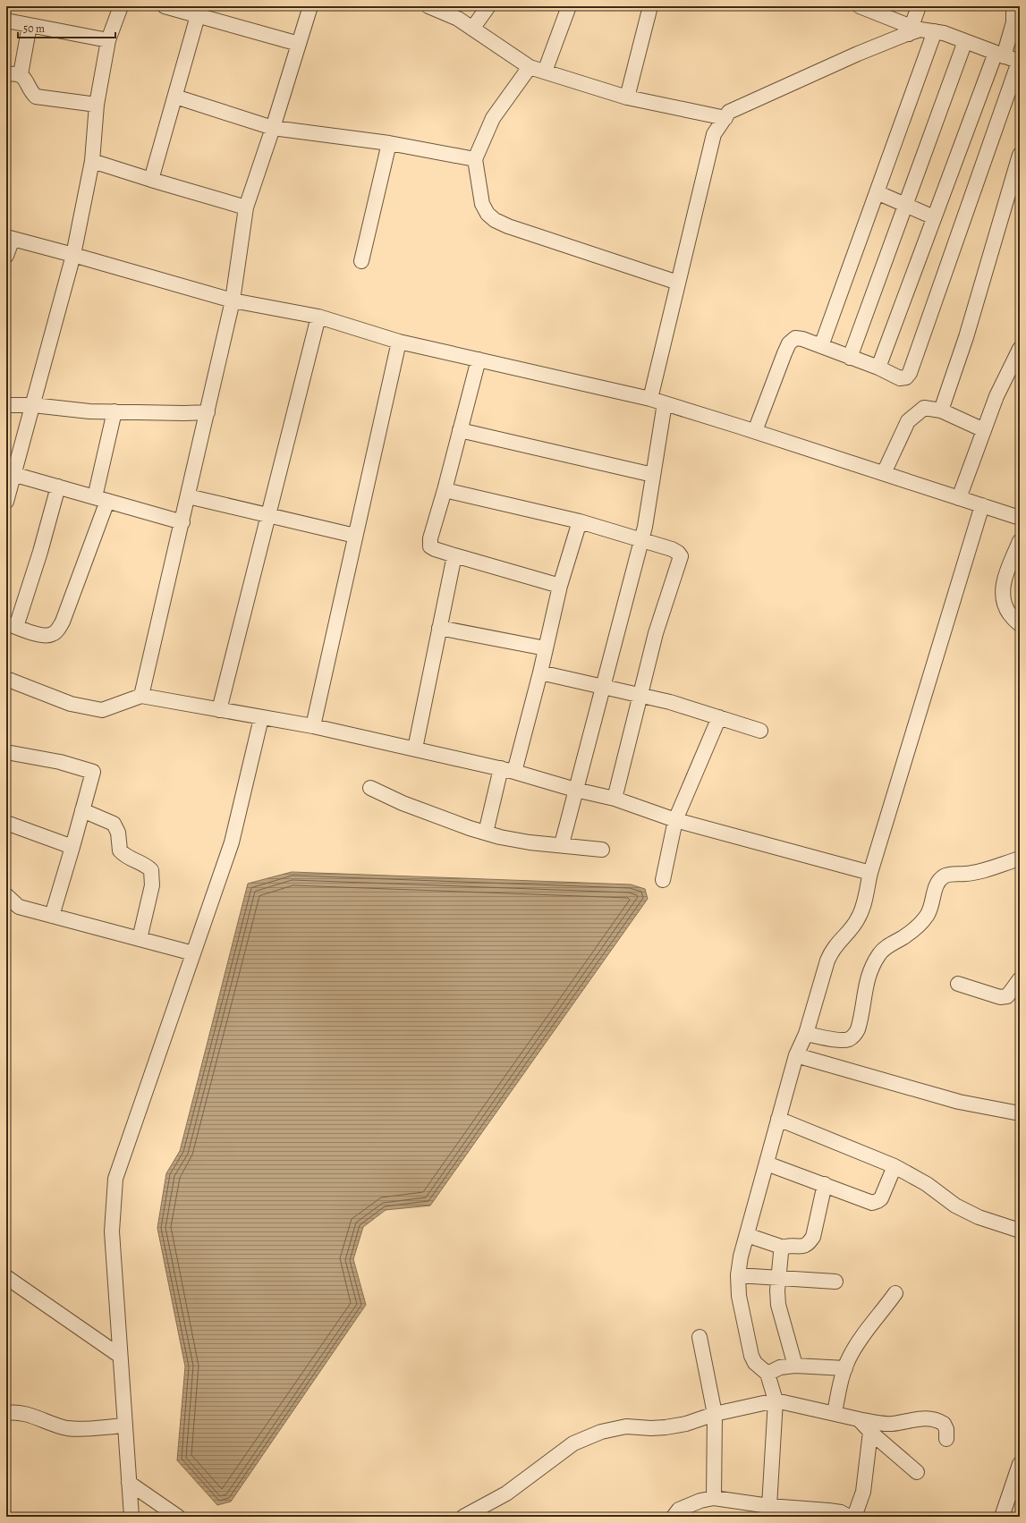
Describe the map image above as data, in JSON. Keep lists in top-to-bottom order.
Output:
{
  "scale_bar": "50 m"
}
